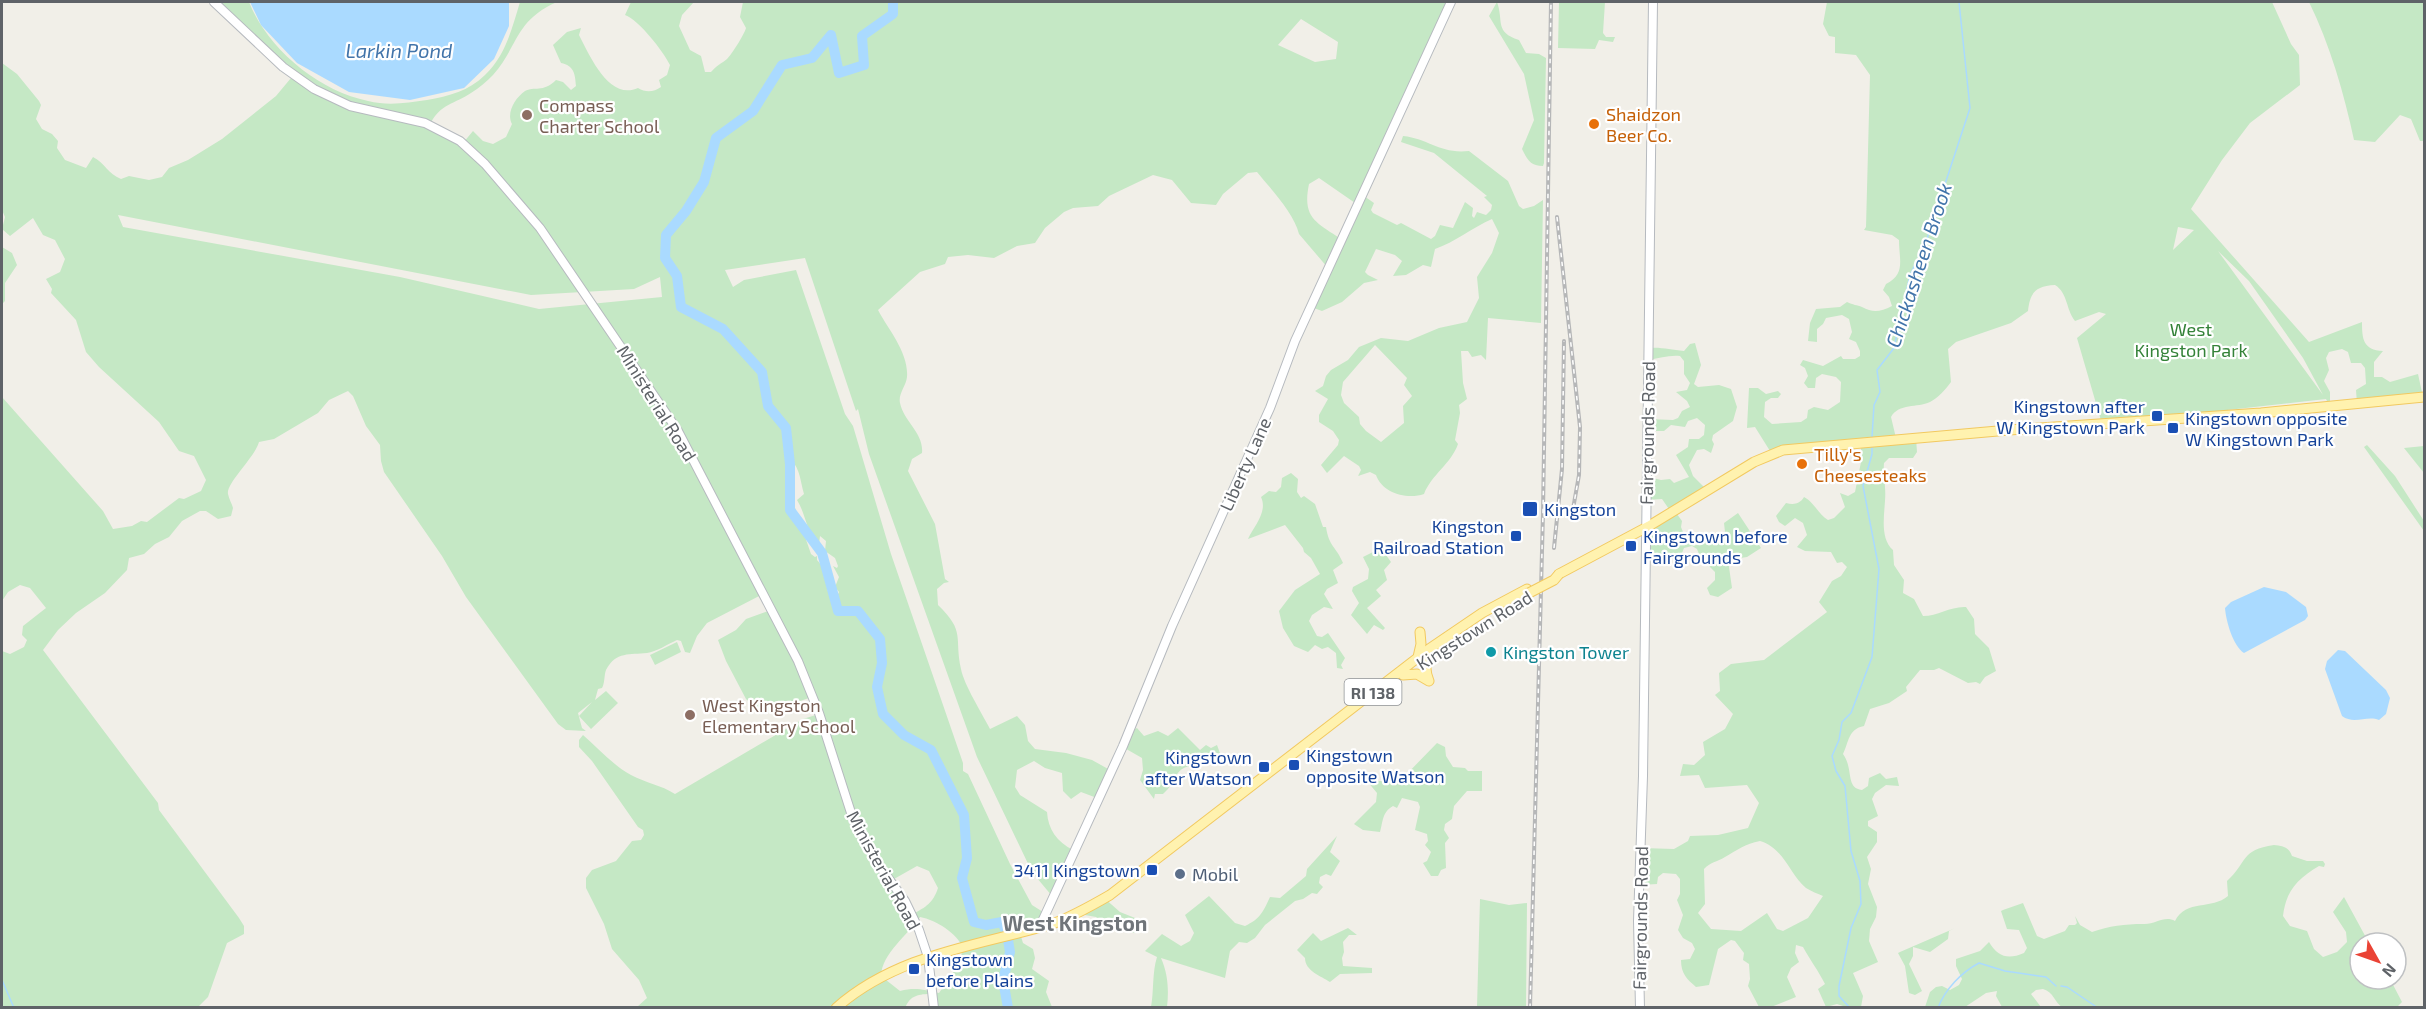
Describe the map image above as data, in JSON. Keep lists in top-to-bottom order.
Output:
{
  "streets": {
    "main road": ["Kingstown Road", "RI 138"],
    "street": ["Ministerial Road", "Fairgrounds Road", "Liberty Lane"]
  },
  "crossings": [
    ["Ministerial Road", "Kingstown Road"],
    ["Fairgrounds Road", "Kingstown Road"],
    ["Liberty Lane", "Kingstown Road"]
  ],
  "districts": ["West Kingston"],
  "water": ["Larkin Pond", "Chickasheen Brook"],
  "parks": ["West Kingston Park"],
  "places": {
    "other": [
      "Compass Charter School",
      "Shaidzon Beer Co.",
      "Tilly's Cheesesteaks",
      "Kingston Tower",
      "West Kingston Elementary School",
      "Mobil"
    ],
    "transit": [
      "Kingstown after W Kingstown Park",
      "Kingstown opposite W Kingstown Park",
      "Kingston",
      "Kingston Railroad Station",
      "Kingstown before Fairgrounds",
      "Kingstown opposite Watson",
      "Kingstown after Watson",
      "3411 Kingstown",
      "Kingstown before Plains"
    ]
  },
  "north": "bottom right"
}
